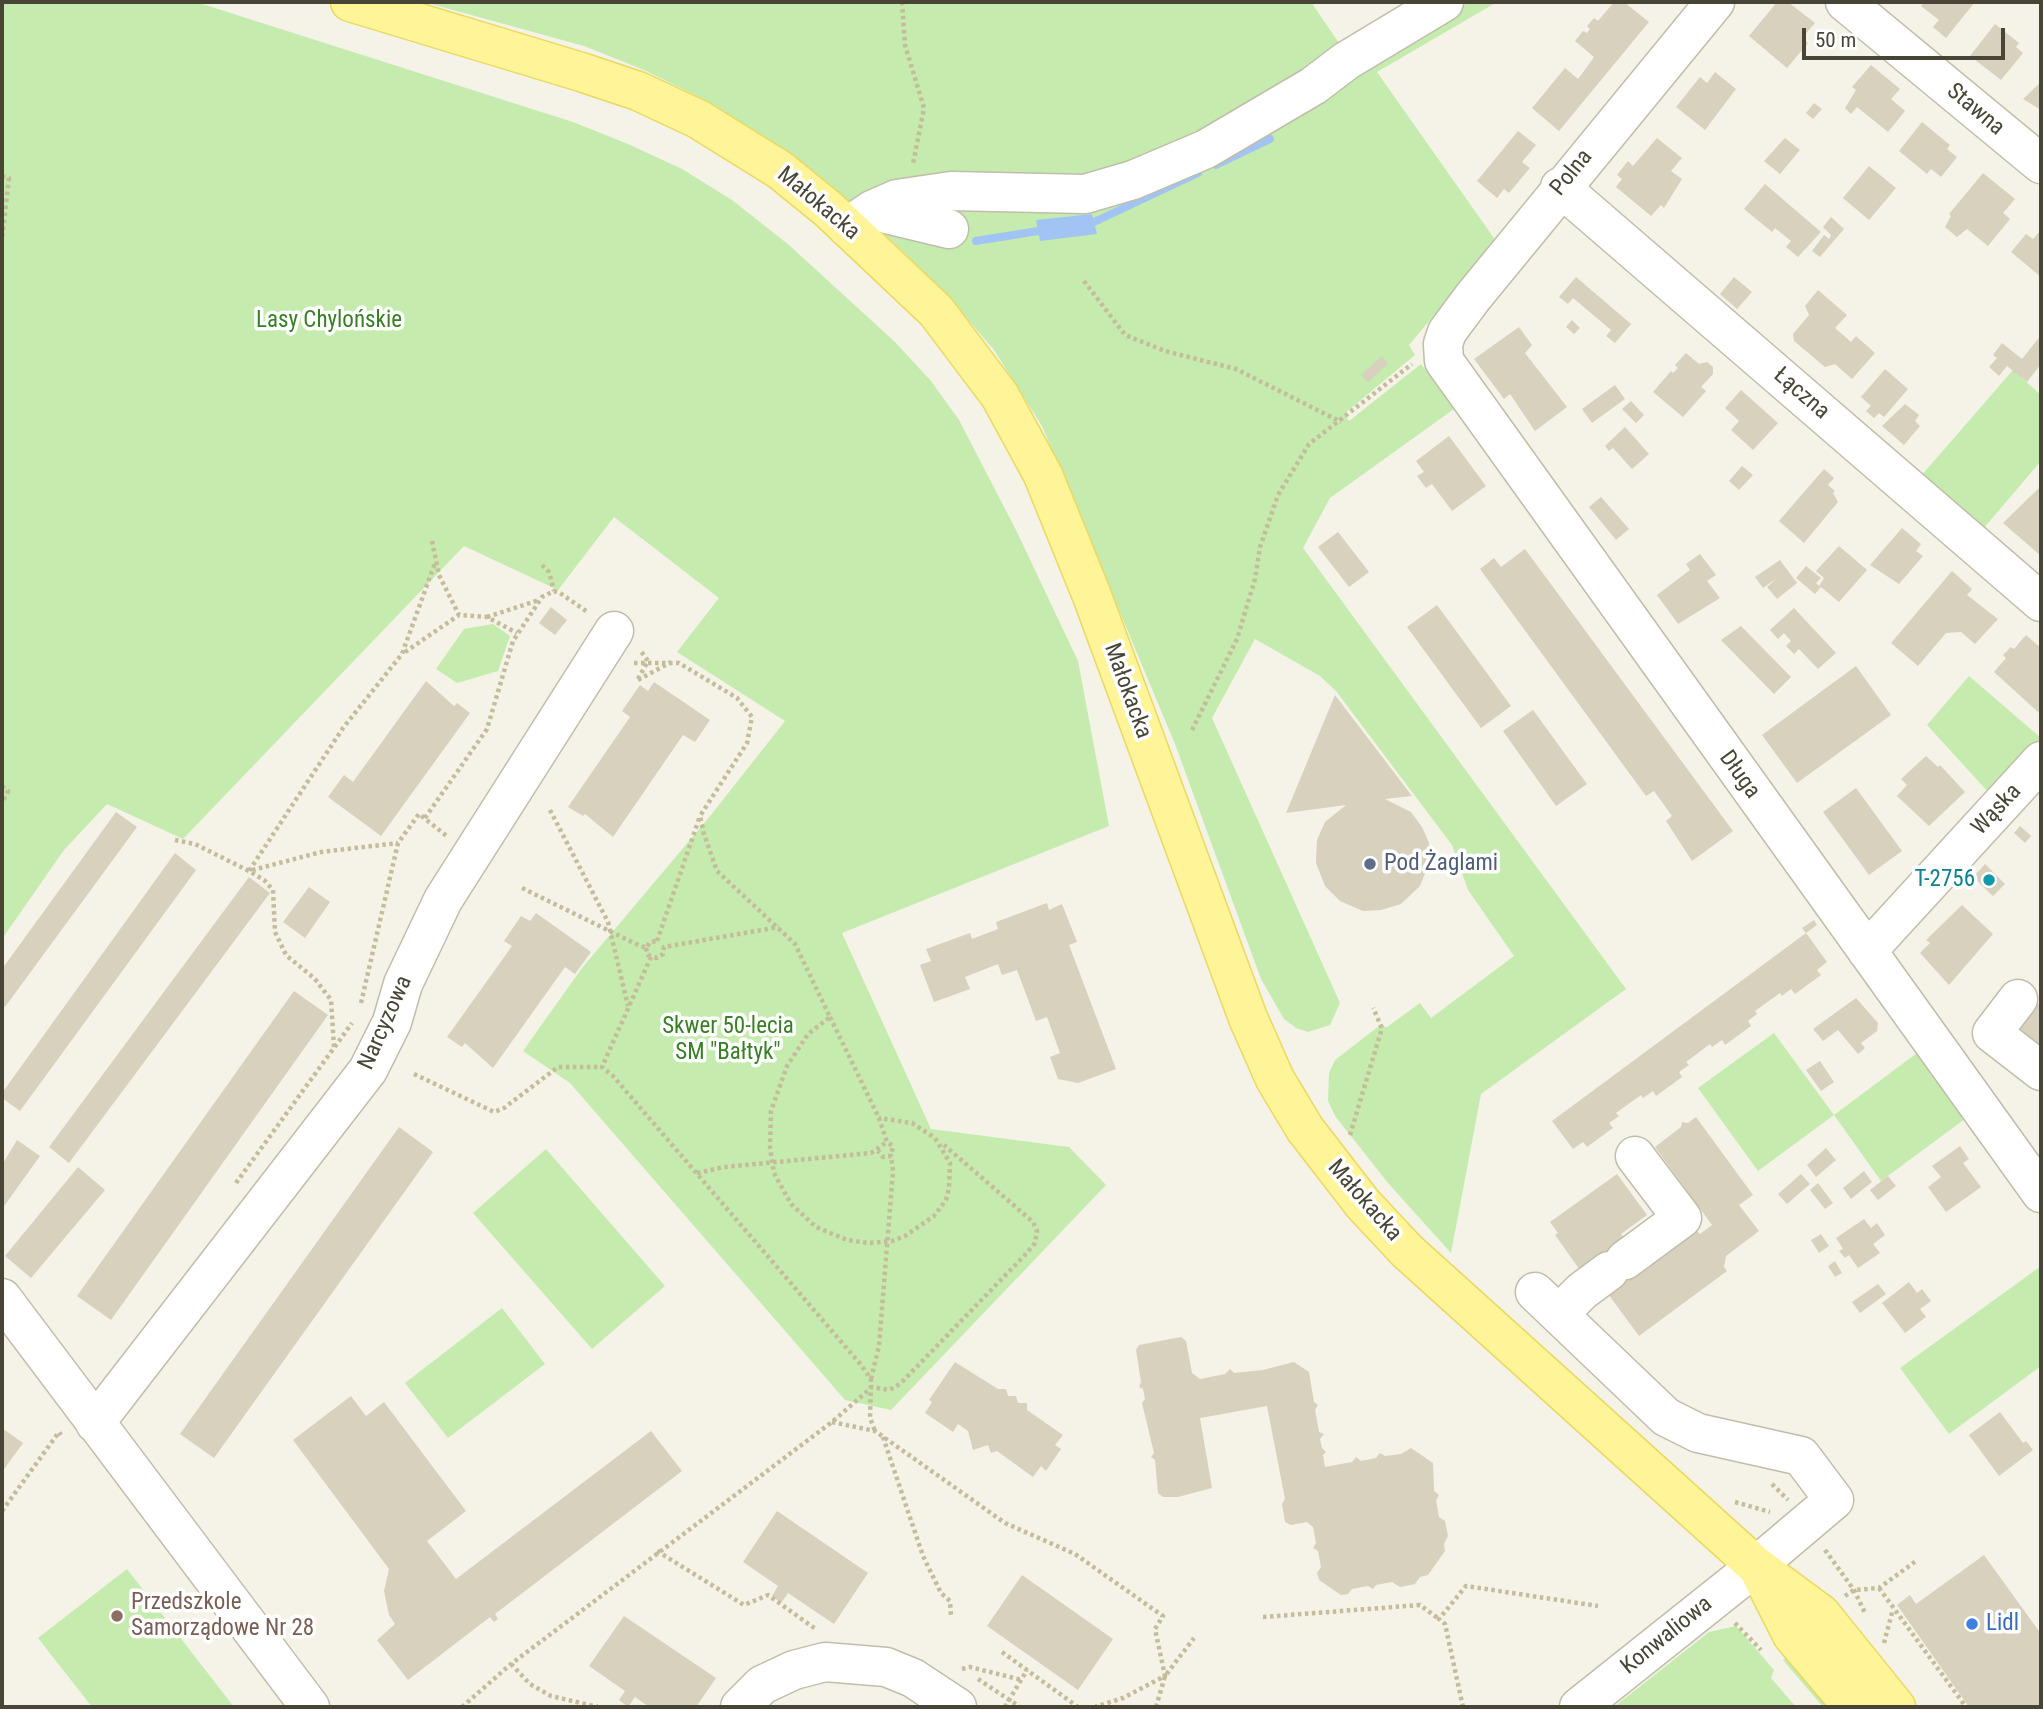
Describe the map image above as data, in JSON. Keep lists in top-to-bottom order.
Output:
{
  "streets": {
    "main road": ["Małokacka"],
    "street": [
      "Stawna",
      "Polna",
      "Łączna",
      "Długa",
      "Wąska",
      "Narcyzowa",
      "Konwaliowa"
    ]
  },
  "crossings": [
    ["Polna", "Łączna"],
    ["Polna", "Długa"],
    ["Małokacka", "Konwaliowa"],
    ["Długa", "Wąska"]
  ],
  "parks": ["Lasy Chylońskie", "Skwer 50-lecia SM \"Bałtyk\""],
  "places": [
    "Pod Żaglami",
    "T-2756",
    "Przedszkole Samorządowe Nr 28",
    "Lidl"
  ],
  "scale_bar": "50 m"
}
